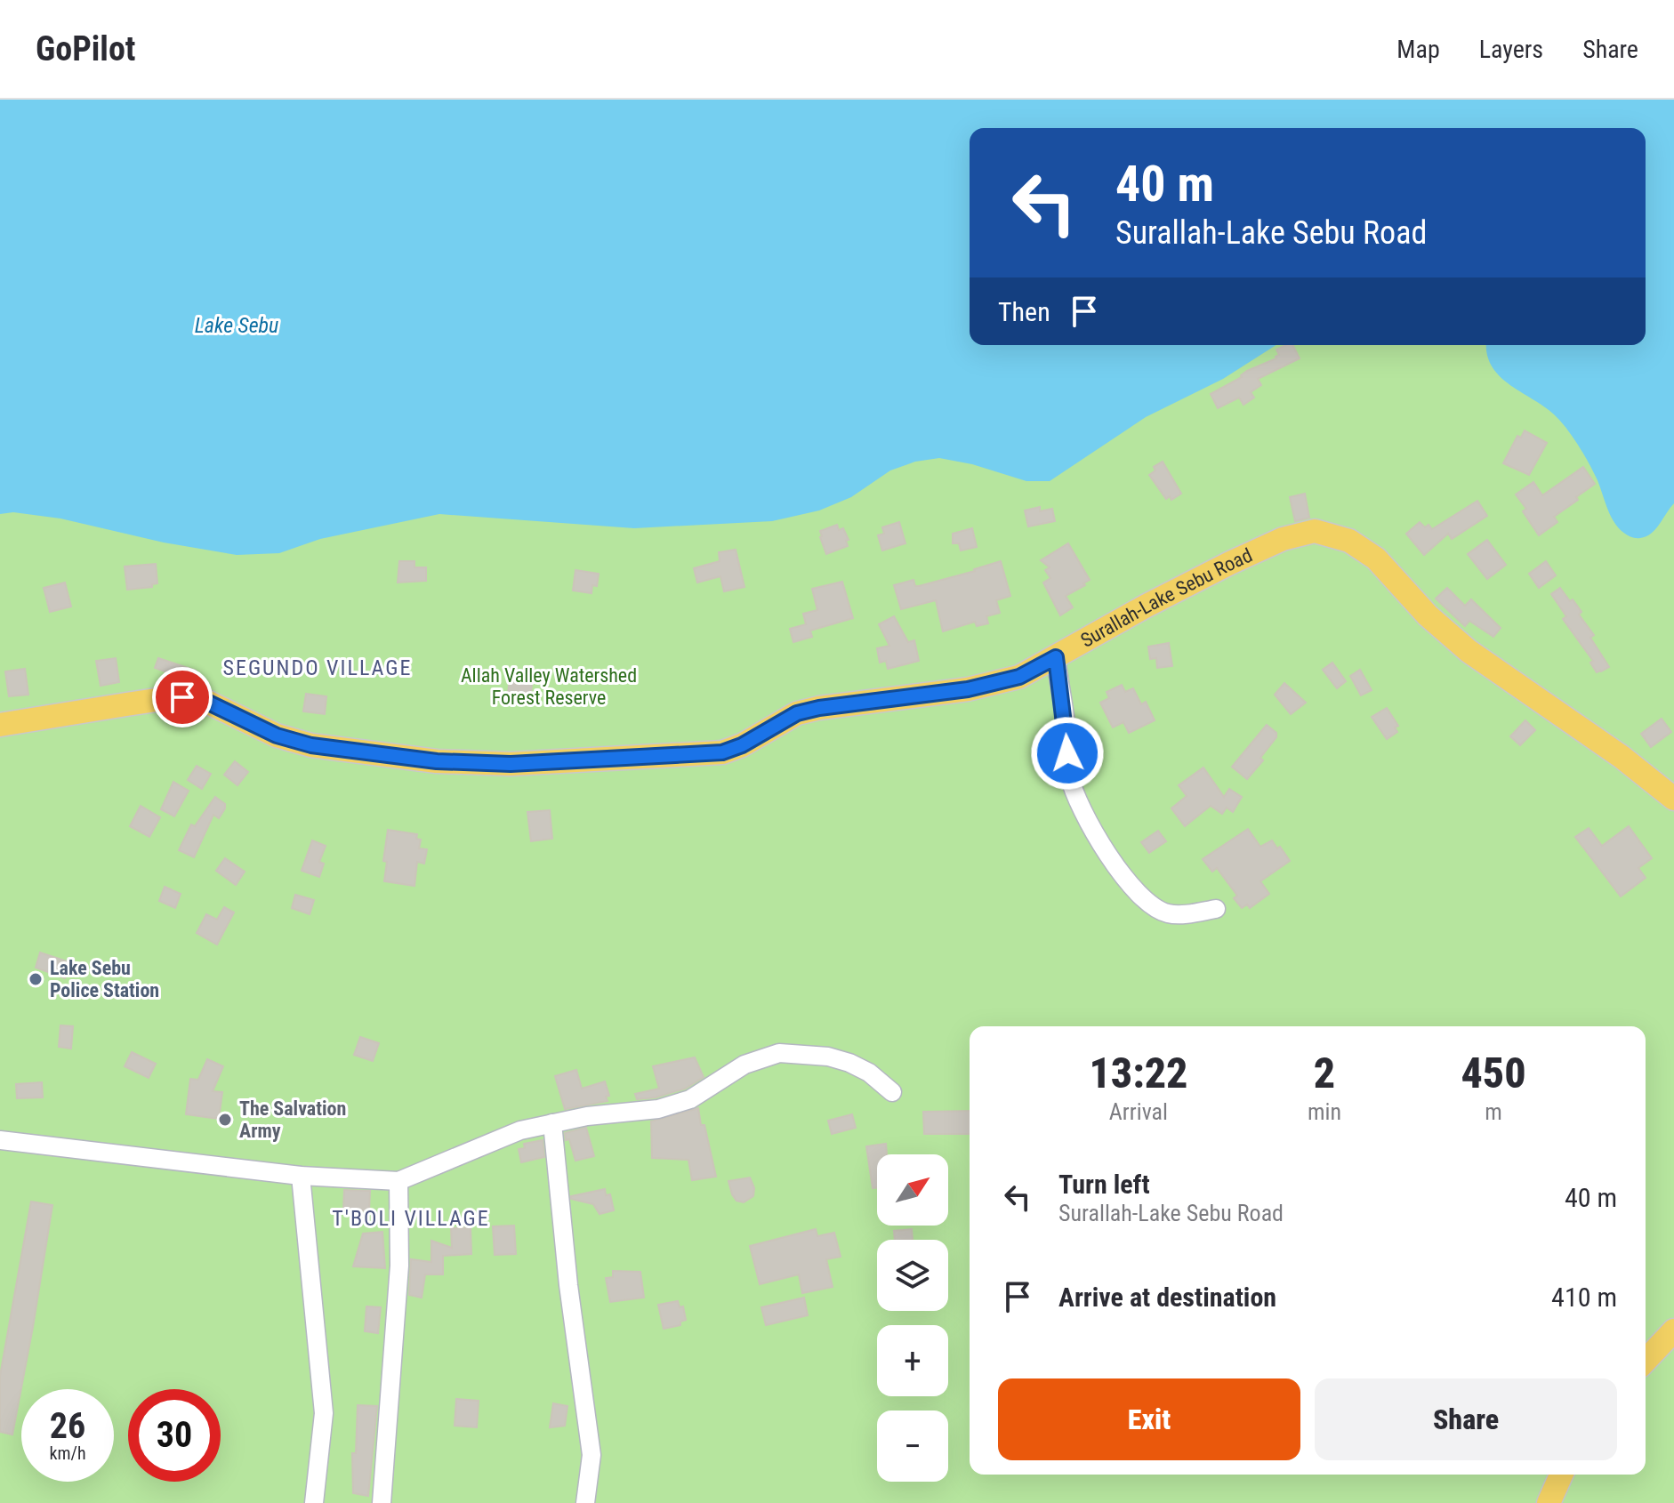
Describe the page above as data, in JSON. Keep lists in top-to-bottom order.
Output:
{
  "streets": {
    "main road": ["Surallah-Lake Sebu Road"]
  },
  "districts": ["SEGUNDO VILLAGE", "T'BOLI VILLAGE"],
  "water": ["Lake Sebu"],
  "parks": ["Allah Valley Watershed Forest Reserve"],
  "places": ["Lake Sebu Police Station", "The Salvation Army"],
  "north": "top right",
  "page": {
    "header": "GoPilot",
    "nav": ["Map", "Layers", "Share"],
    "turn": ["40 m", "Surallah-Lake Sebu Road"],
    "then": "Then",
    "eta": [
      "13:22",
      "Arrival",
      "2",
      "min",
      "450",
      "m"
    ],
    "list": [
      {
        "name": "Turn left",
        "note": "Surallah-Lake Sebu Road",
        "value": "40 m"
      },
      {
        "name": "Arrive at destination",
        "value": "410 m"
      }
    ],
    "map_buttons": ["+", "−"],
    "buttons": ["Exit", "Share"],
    "speed": "26 km/h",
    "limit": "30"
  }
}
